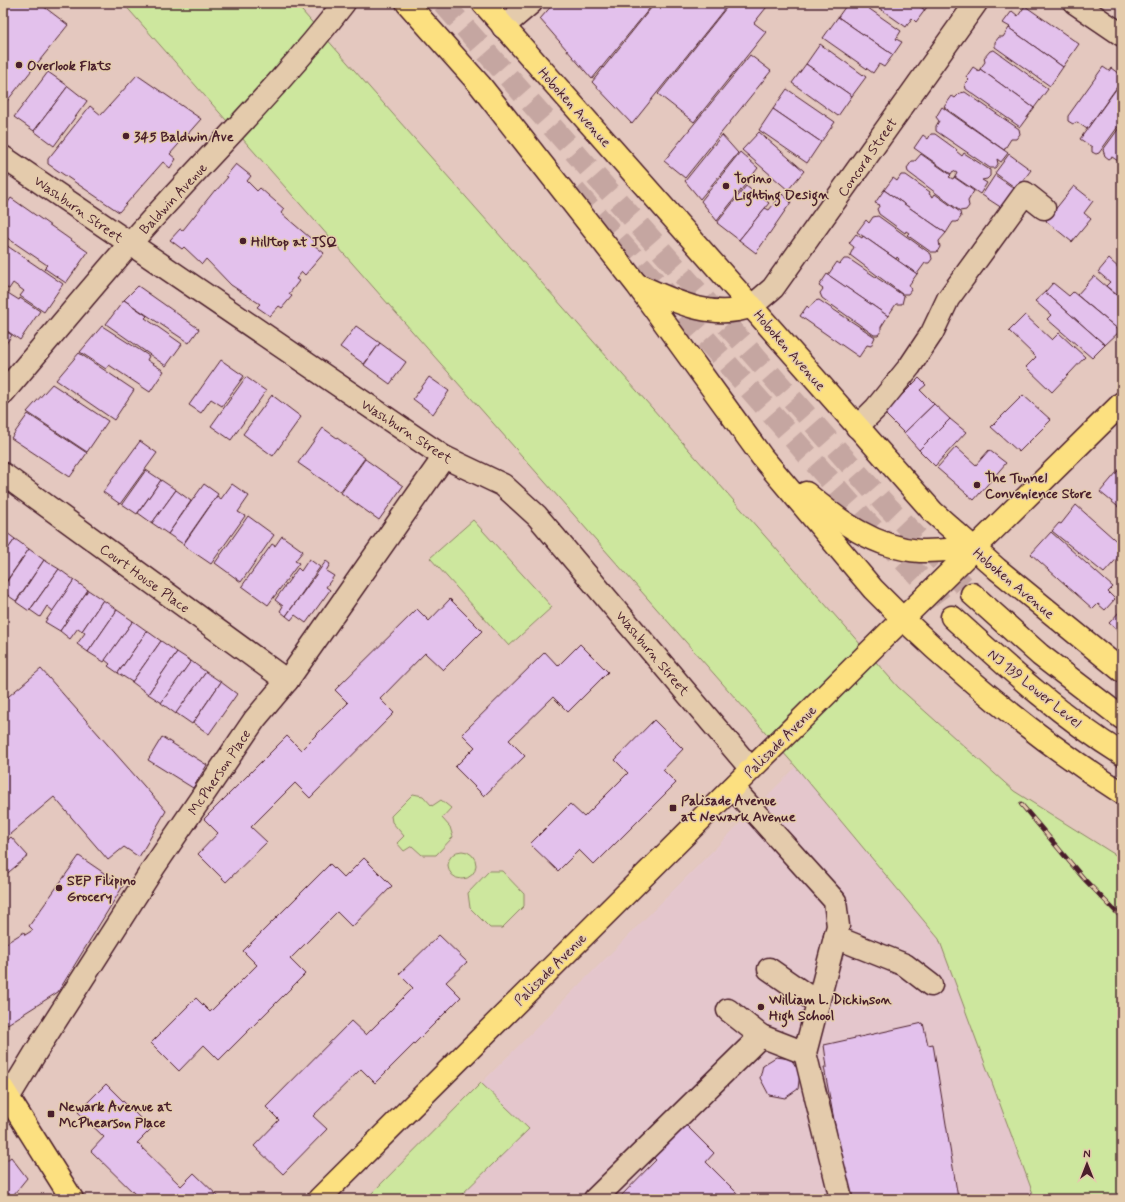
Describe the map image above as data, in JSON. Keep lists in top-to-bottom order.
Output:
{
  "streets": {
    "main road": ["Hoboken Avenue", "NJ 139 Lower Level", "Palisade Avenue"],
    "street": [
      "Concord Street",
      "Baldwin Avenue",
      "Washburn Street",
      "Court House Place",
      "McPherson Place"
    ]
  },
  "crossings": [
    ["Hoboken Avenue", "Concord Street"],
    ["Hoboken Avenue", "Palisade Avenue"],
    ["Baldwin Avenue", "Washburn Street"],
    ["Washburn Street", "Palisade Avenue"],
    ["Washburn Street", "McPherson Place"],
    ["Court House Place", "McPherson Place"]
  ],
  "places": {
    "other": [
      "Overlook Flats",
      "345 Baldwin Ave",
      "Torino Lighting Design",
      "Hilltop at JSQ",
      "The Tunnel Convenience Store",
      "SEP Filipino Grocery",
      "William L. Dickinson High School"
    ],
    "transit": ["Palisade Avenue at Newark Avenue", "Newark Avenue at McPhearson Place"]
  },
  "north": "top"
}
